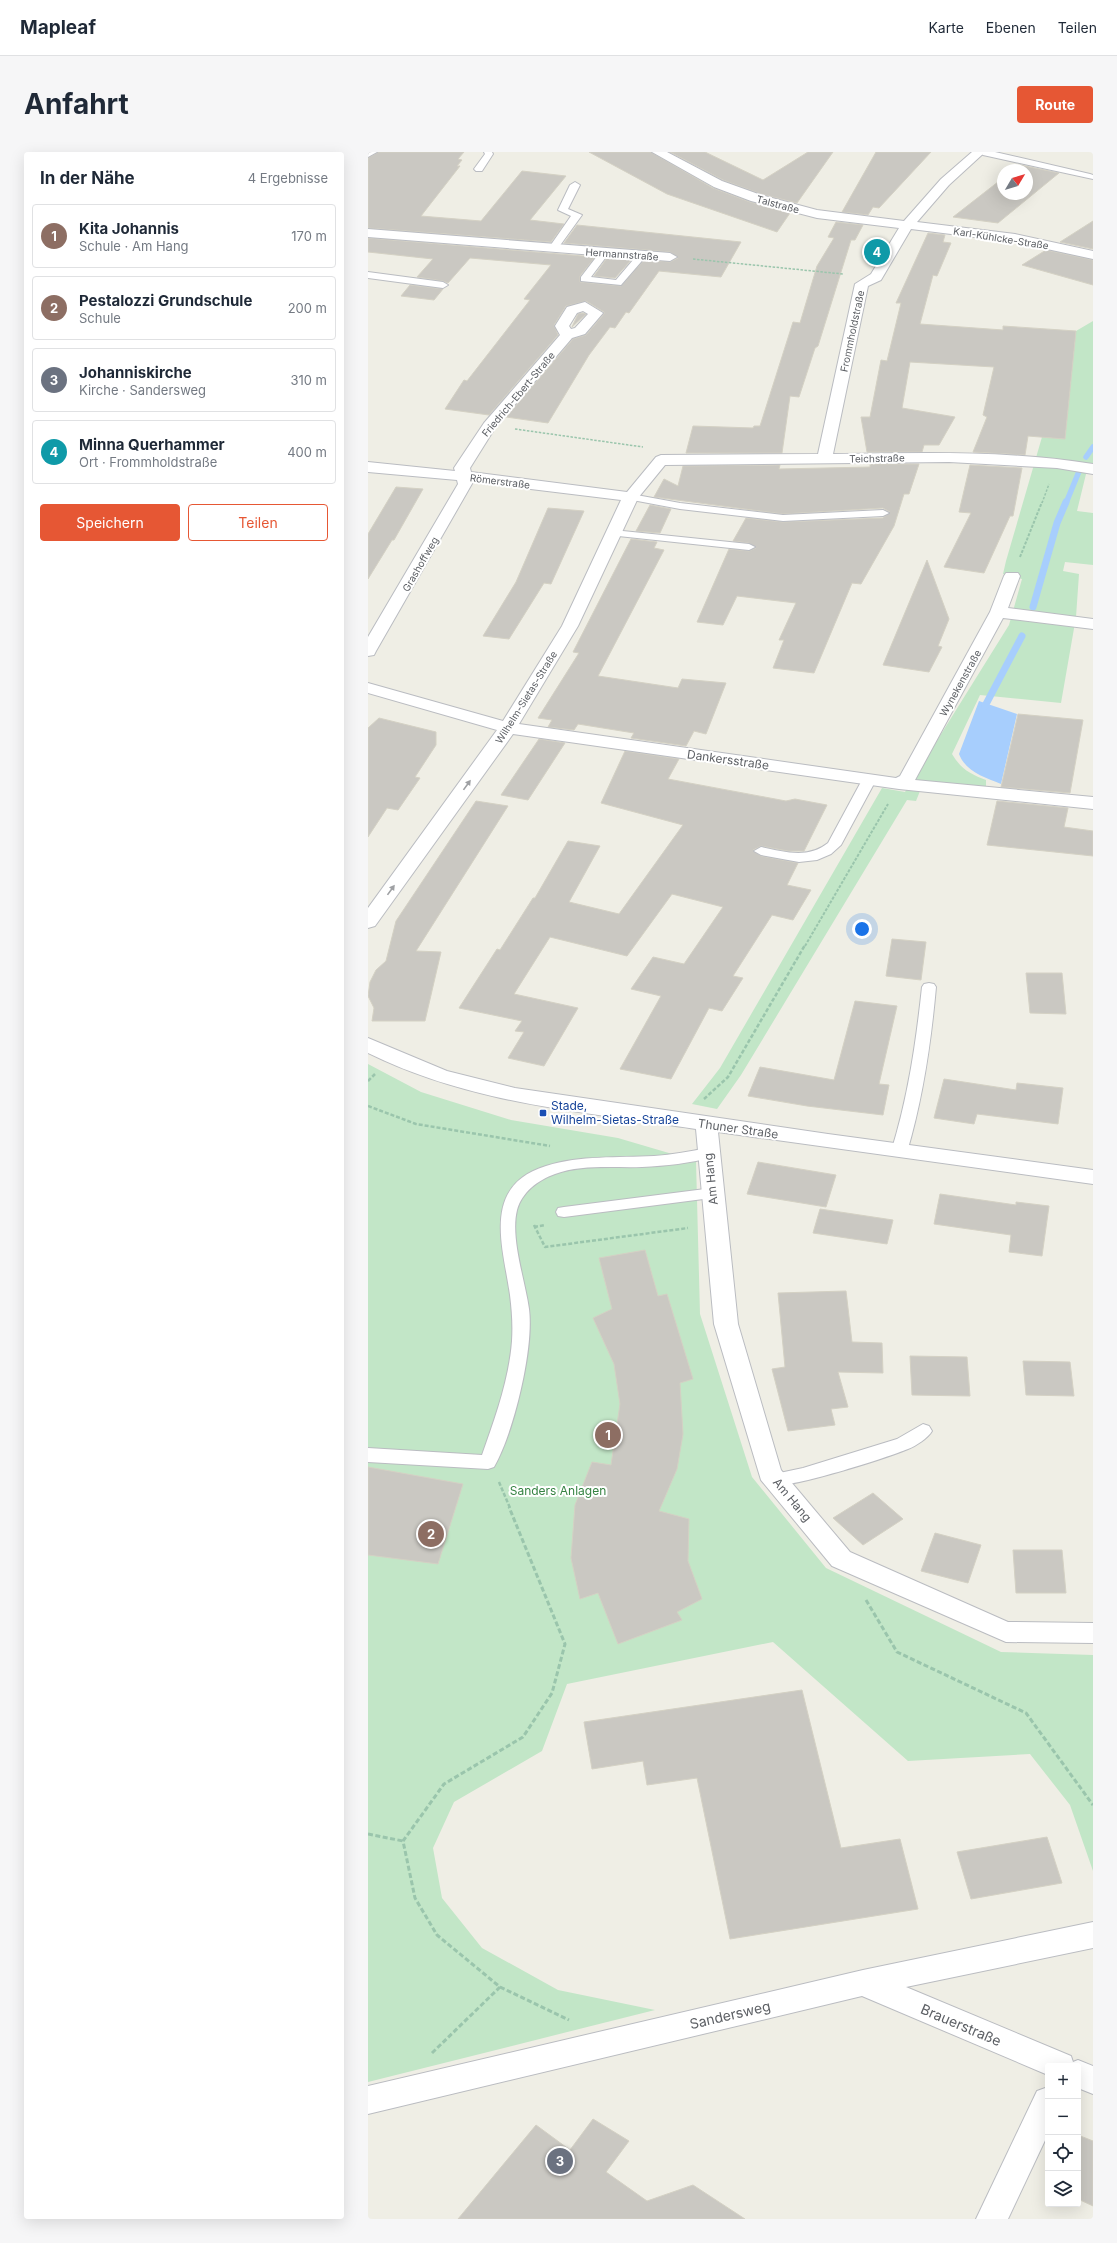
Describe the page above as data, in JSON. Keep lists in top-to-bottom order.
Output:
{
  "streets": {
    "street": [
      "Talstraße",
      "Karl-Kühlcke-Straße",
      "Hermannstraße",
      "Frommholdstraße",
      "Friedrich-Ebert-Straße",
      "Teichstraße",
      "Römerstraße",
      "Grashoffweg",
      "Wynekenstraße",
      "Wilhelm-Sietas-Straße",
      "Dankersstraße",
      "Thuner Straße",
      "Am Hang",
      "Sandersweg",
      "Brauerstraße"
    ]
  },
  "crossings": [
    ["Talstraße", "Karl-Kühlcke-Straße"],
    ["Talstraße", "Frommholdstraße"],
    ["Karl-Kühlcke-Straße", "Frommholdstraße"],
    ["Hermannstraße", "Frommholdstraße"],
    ["Frommholdstraße", "Teichstraße"],
    ["Friedrich-Ebert-Straße", "Römerstraße"],
    ["Friedrich-Ebert-Straße", "Grashoffweg"],
    ["Teichstraße", "Wilhelm-Sietas-Straße"],
    ["Römerstraße", "Grashoffweg"],
    ["Römerstraße", "Wilhelm-Sietas-Straße"],
    ["Wynekenstraße", "Dankersstraße"],
    ["Wilhelm-Sietas-Straße", "Dankersstraße"],
    ["Thuner Straße", "Am Hang"],
    ["Sandersweg", "Brauerstraße"]
  ],
  "one_way": ["Wilhelm-Sietas-Straße"],
  "parks": ["Sanders Anlagen"],
  "places": {
    "transit": ["Stade, Wilhelm-Sietas-Straße"]
  },
  "north": "top right",
  "page": {
    "header": "Mapleaf",
    "nav": ["Karte", "Ebenen", "Teilen"],
    "buttons": [
      "Route",
      ["Speichern", "Teilen"]
    ],
    "title": "Anfahrt",
    "heading": ["In der Nähe", "4 Ergebnisse"],
    "list": [
      {
        "mark": "1",
        "name": "Kita Johannis",
        "note": "Schule · Am Hang",
        "value": "170 m"
      },
      {
        "mark": "2",
        "name": "Pestalozzi Grundschule",
        "note": "Schule",
        "value": "200 m"
      },
      {
        "mark": "3",
        "name": "Johanniskirche",
        "note": "Kirche · Sandersweg",
        "value": "310 m"
      },
      {
        "mark": "4",
        "name": "Minna Querhammer",
        "note": "Ort · Frommholdstraße",
        "value": "400 m"
      }
    ],
    "pins": [
      "4",
      "1",
      "2",
      "3"
    ],
    "map_buttons": ["+", "−"]
  }
}
